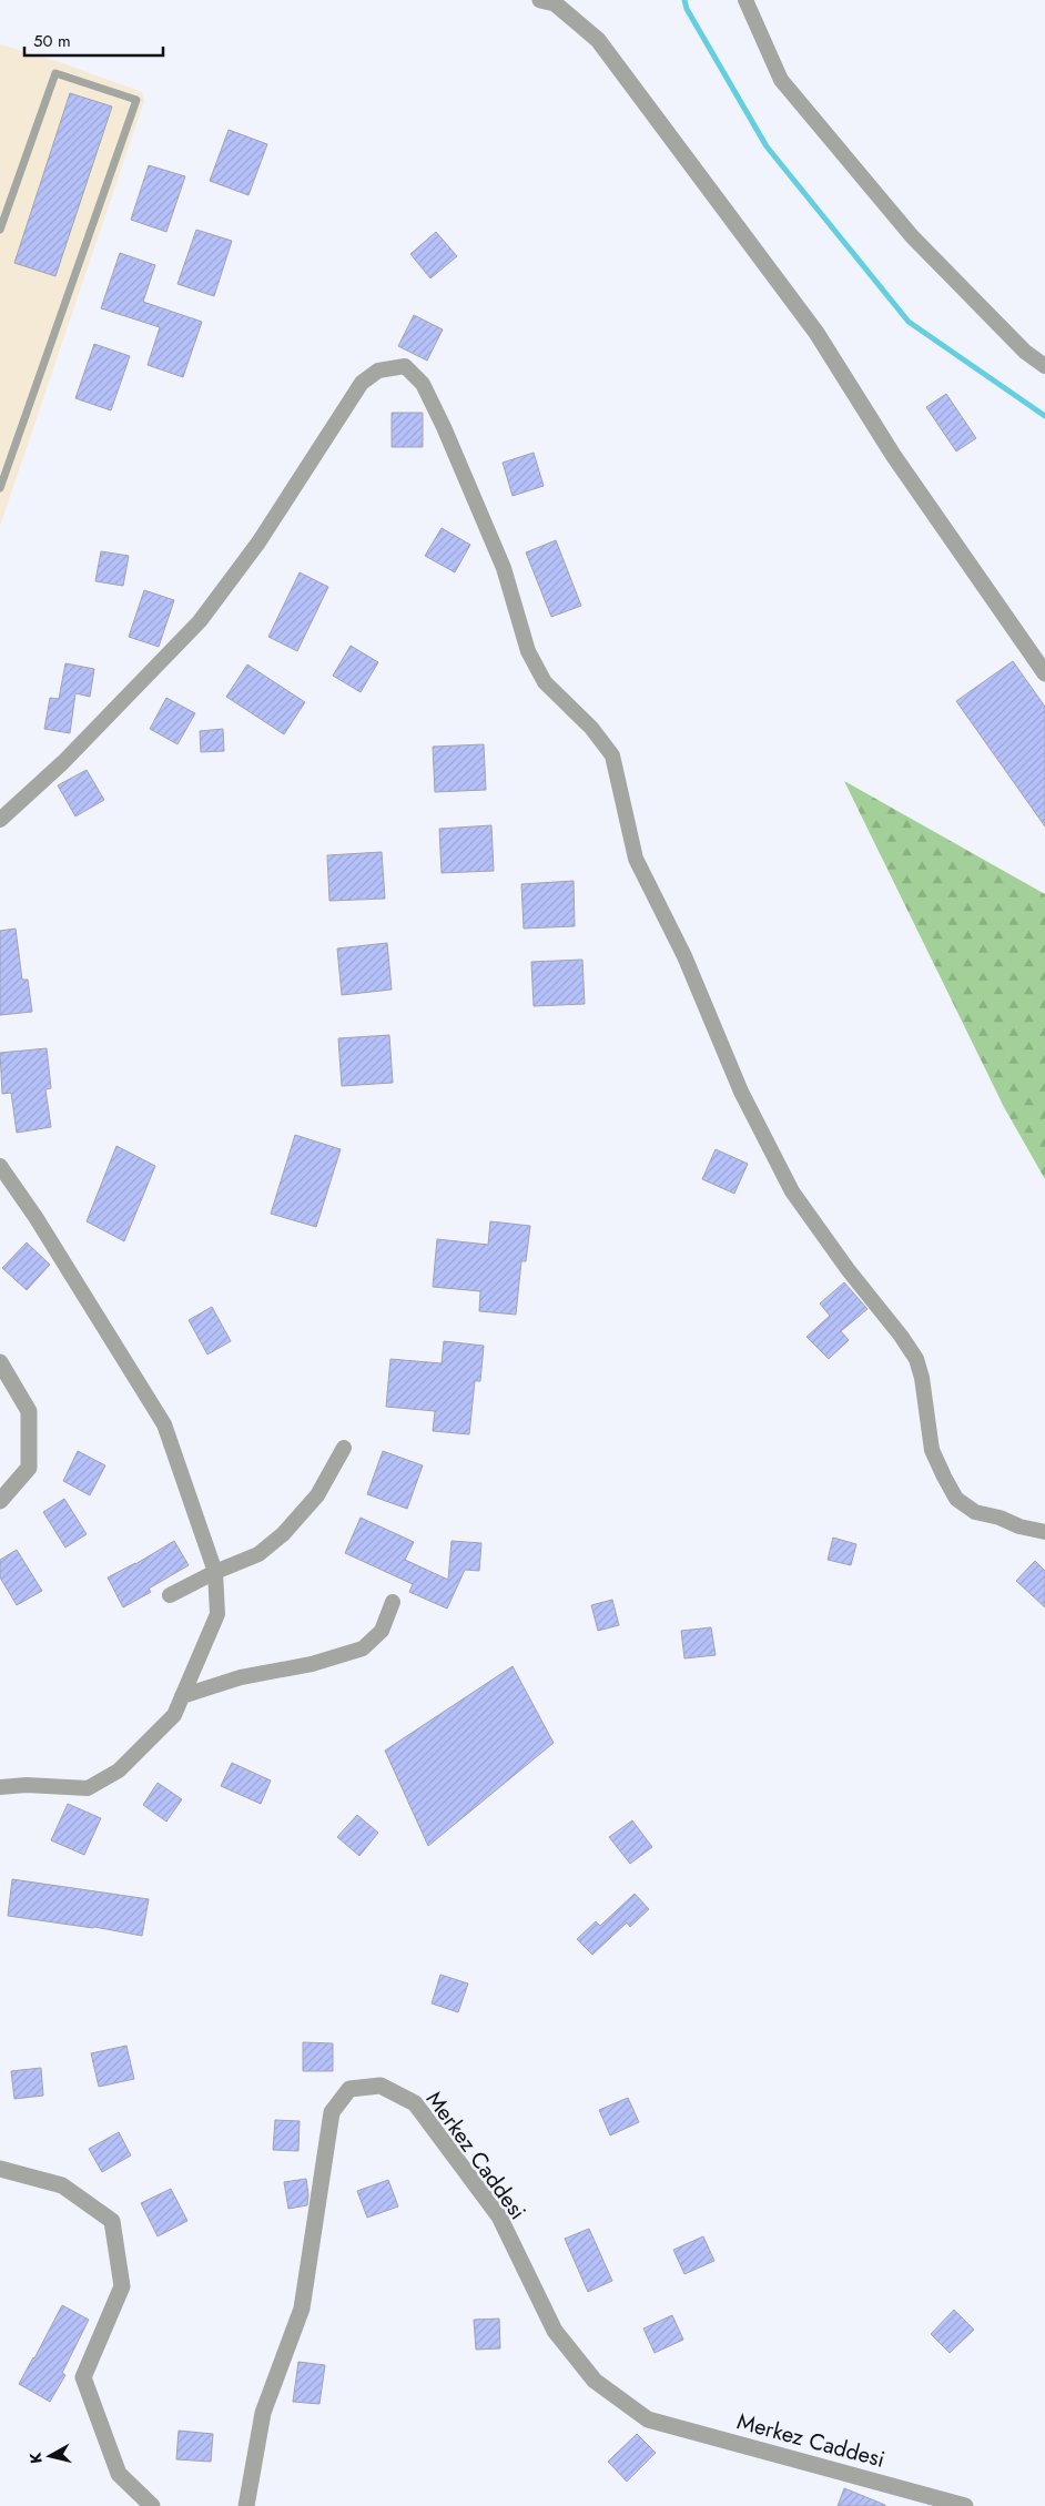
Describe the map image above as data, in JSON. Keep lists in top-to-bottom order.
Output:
{
  "streets": {
    "street": ["Merkez Caddesi"]
  },
  "scale_bar": "50 m",
  "north": "left"
}
